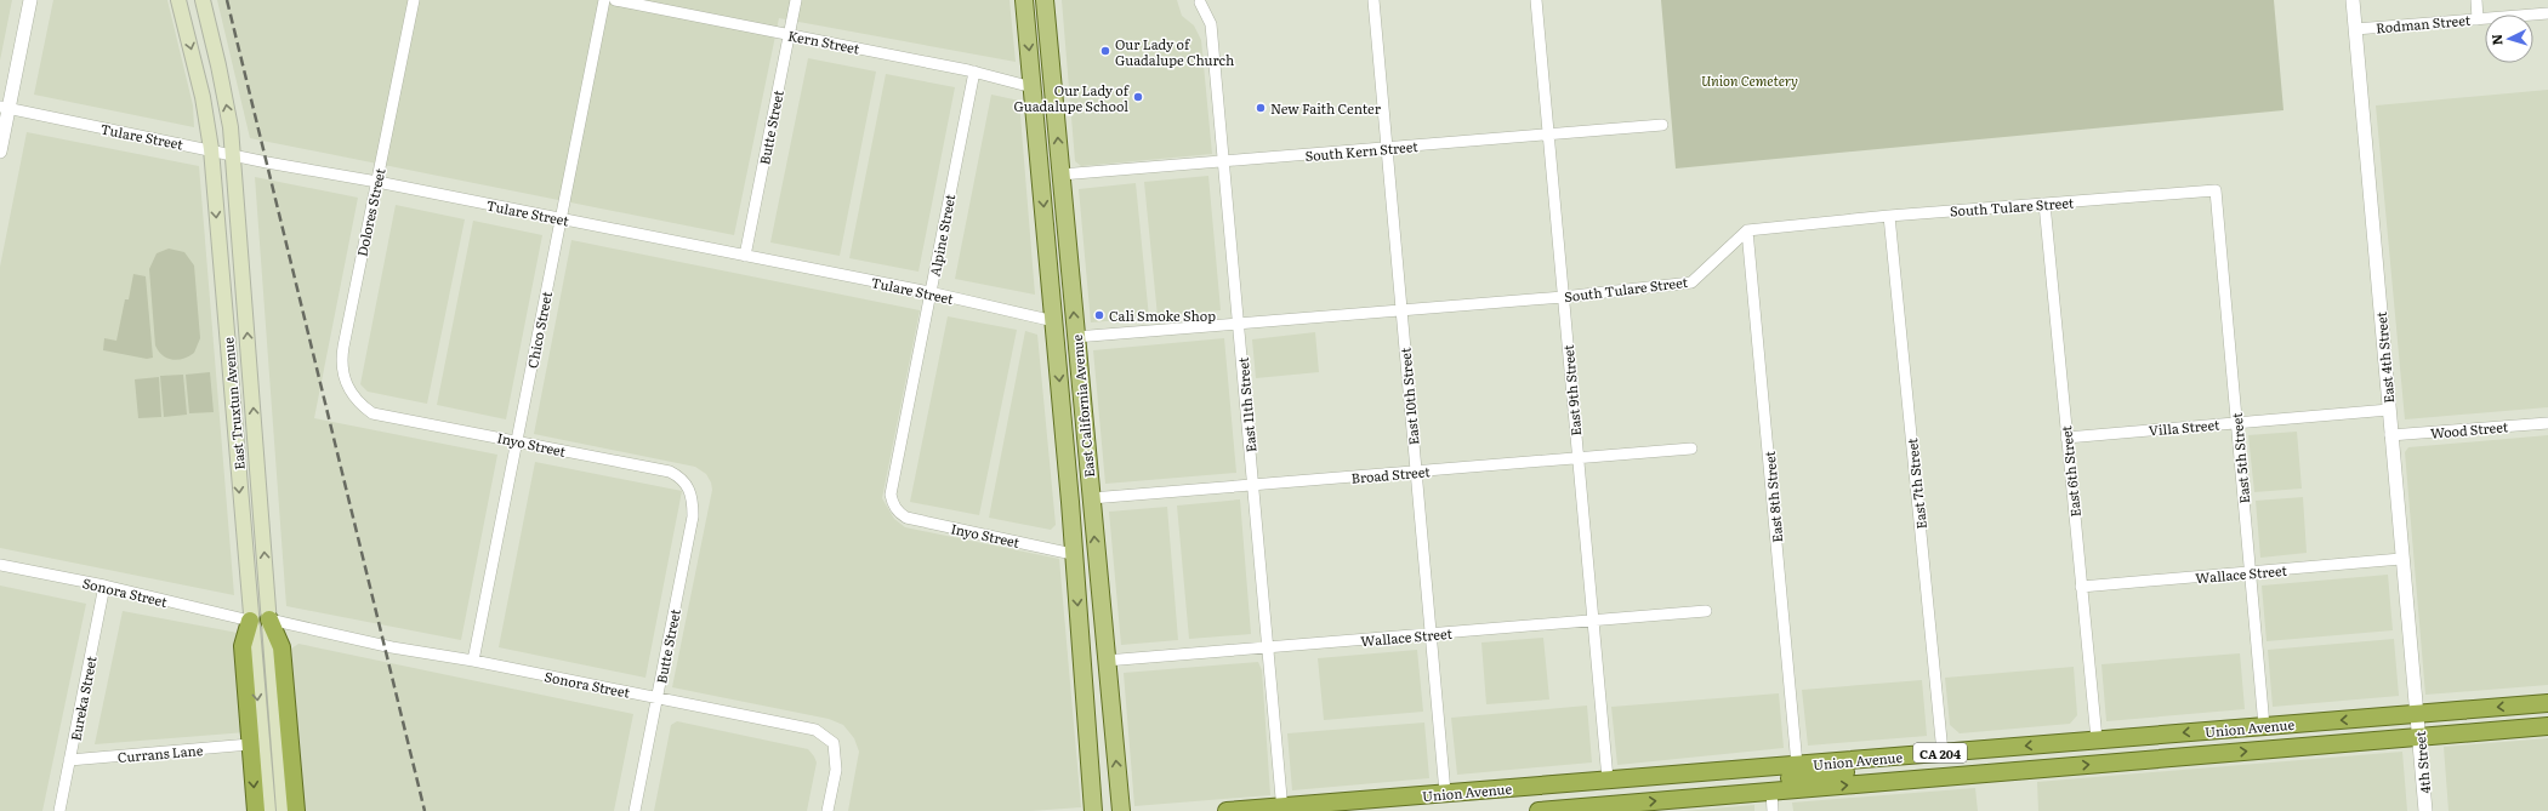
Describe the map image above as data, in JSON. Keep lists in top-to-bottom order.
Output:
{
  "streets": {
    "highway": ["Union Avenue", "CA 204"],
    "main road": ["East Truxtun Avenue", "East California Avenue"],
    "street": [
      "Rodman Street",
      "Kern Street",
      "Butte Street",
      "Tulare Street",
      "South Kern Street",
      "South Tulare Street",
      "Dolores Street",
      "Alpine Street",
      "Chico Street",
      "East 4th Street",
      "East 9th Street",
      "East 10th Street",
      "East 11th Street",
      "Villa Street",
      "Wood Street",
      "Inyo Street",
      "East 5th Street",
      "East 6th Street",
      "Broad Street",
      "East 7th Street",
      "East 8th Street",
      "Wallace Street",
      "Sonora Street",
      "Eureka Street",
      "Currans Lane",
      "4th Street"
    ]
  },
  "crossings": [
    ["Rodman Street", "East 4th Street"],
    ["Kern Street", "Butte Street"],
    ["Kern Street", "Alpine Street"],
    ["Kern Street", "East California Avenue"],
    ["Butte Street", "Tulare Street"],
    ["Butte Street", "Inyo Street"],
    ["Butte Street", "Sonora Street"],
    ["Tulare Street", "Dolores Street"],
    ["Tulare Street", "Alpine Street"],
    ["Tulare Street", "Chico Street"],
    ["Tulare Street", "East Truxtun Avenue"],
    ["Tulare Street", "East California Avenue"],
    ["South Kern Street", "East 9th Street"],
    ["South Kern Street", "East 10th Street"],
    ["South Kern Street", "East 11th Street"],
    ["South Kern Street", "East California Avenue"],
    ["South Tulare Street", "East 9th Street"],
    ["South Tulare Street", "East 10th Street"],
    ["South Tulare Street", "East 11th Street"],
    ["South Tulare Street", "East California Avenue"],
    ["South Tulare Street", "East 5th Street"],
    ["South Tulare Street", "East 6th Street"],
    ["South Tulare Street", "East 7th Street"],
    ["South Tulare Street", "East 8th Street"],
    ["Dolores Street", "Inyo Street"],
    ["Alpine Street", "Inyo Street"],
    ["Chico Street", "Inyo Street"],
    ["Chico Street", "Sonora Street"],
    ["East 4th Street", "Villa Street"],
    ["East 4th Street", "Wood Street"],
    ["East 4th Street", "Wallace Street"],
    ["East 4th Street", "Union Avenue"],
    ["East 4th Street", "4th Street"],
    ["East 9th Street", "Broad Street"],
    ["East 9th Street", "Wallace Street"],
    ["East 9th Street", "Union Avenue"],
    ["East 10th Street", "Broad Street"],
    ["East 10th Street", "Wallace Street"],
    ["East 10th Street", "Union Avenue"],
    ["East Truxtun Avenue", "Sonora Street"],
    ["East 11th Street", "Broad Street"],
    ["East 11th Street", "Wallace Street"],
    ["East 11th Street", "Union Avenue"],
    ["East California Avenue", "Inyo Street"],
    ["East California Avenue", "Broad Street"],
    ["East California Avenue", "Wallace Street"],
    ["Villa Street", "East 5th Street"],
    ["Villa Street", "East 6th Street"],
    ["East 5th Street", "Wallace Street"],
    ["East 5th Street", "Union Avenue"],
    ["East 6th Street", "Wallace Street"],
    ["East 6th Street", "Union Avenue"],
    ["East 7th Street", "Union Avenue"],
    ["East 8th Street", "Union Avenue"],
    ["Sonora Street", "Eureka Street"],
    ["Eureka Street", "Currans Lane"],
    ["Union Avenue", "4th Street"]
  ],
  "parks": ["Union Cemetery"],
  "places": [
    "Our Lady of Guadalupe Church",
    "Our Lady of Guadalupe School",
    "New Faith Center",
    "Cali Smoke Shop"
  ],
  "north": "left"
}
